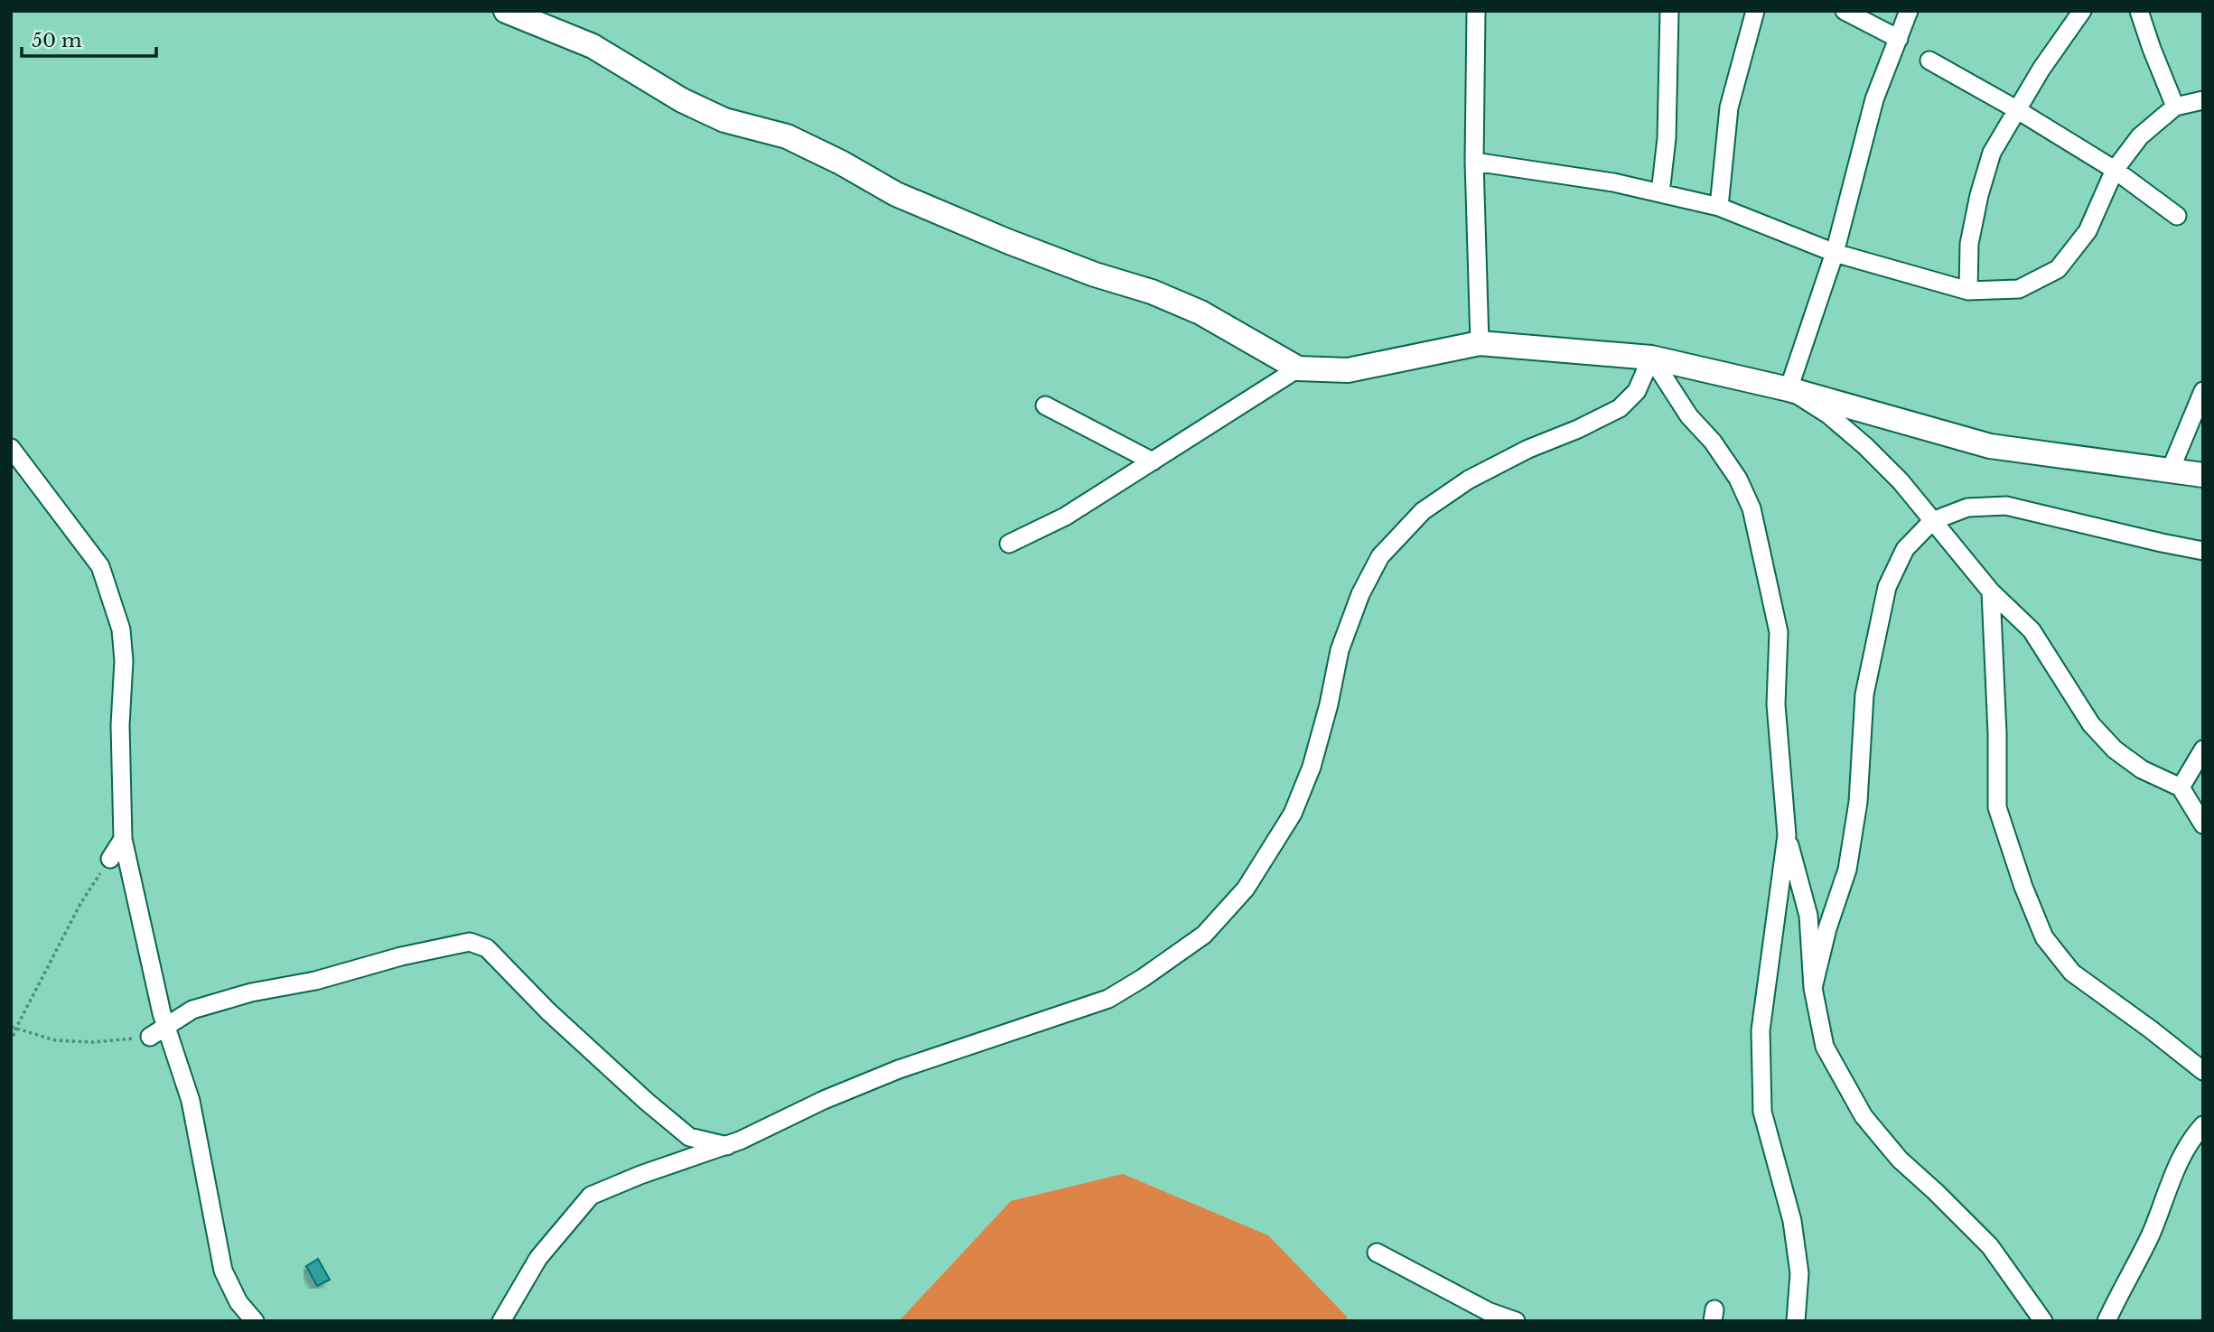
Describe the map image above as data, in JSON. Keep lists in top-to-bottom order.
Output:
{
  "scale_bar": "50 m"
}
